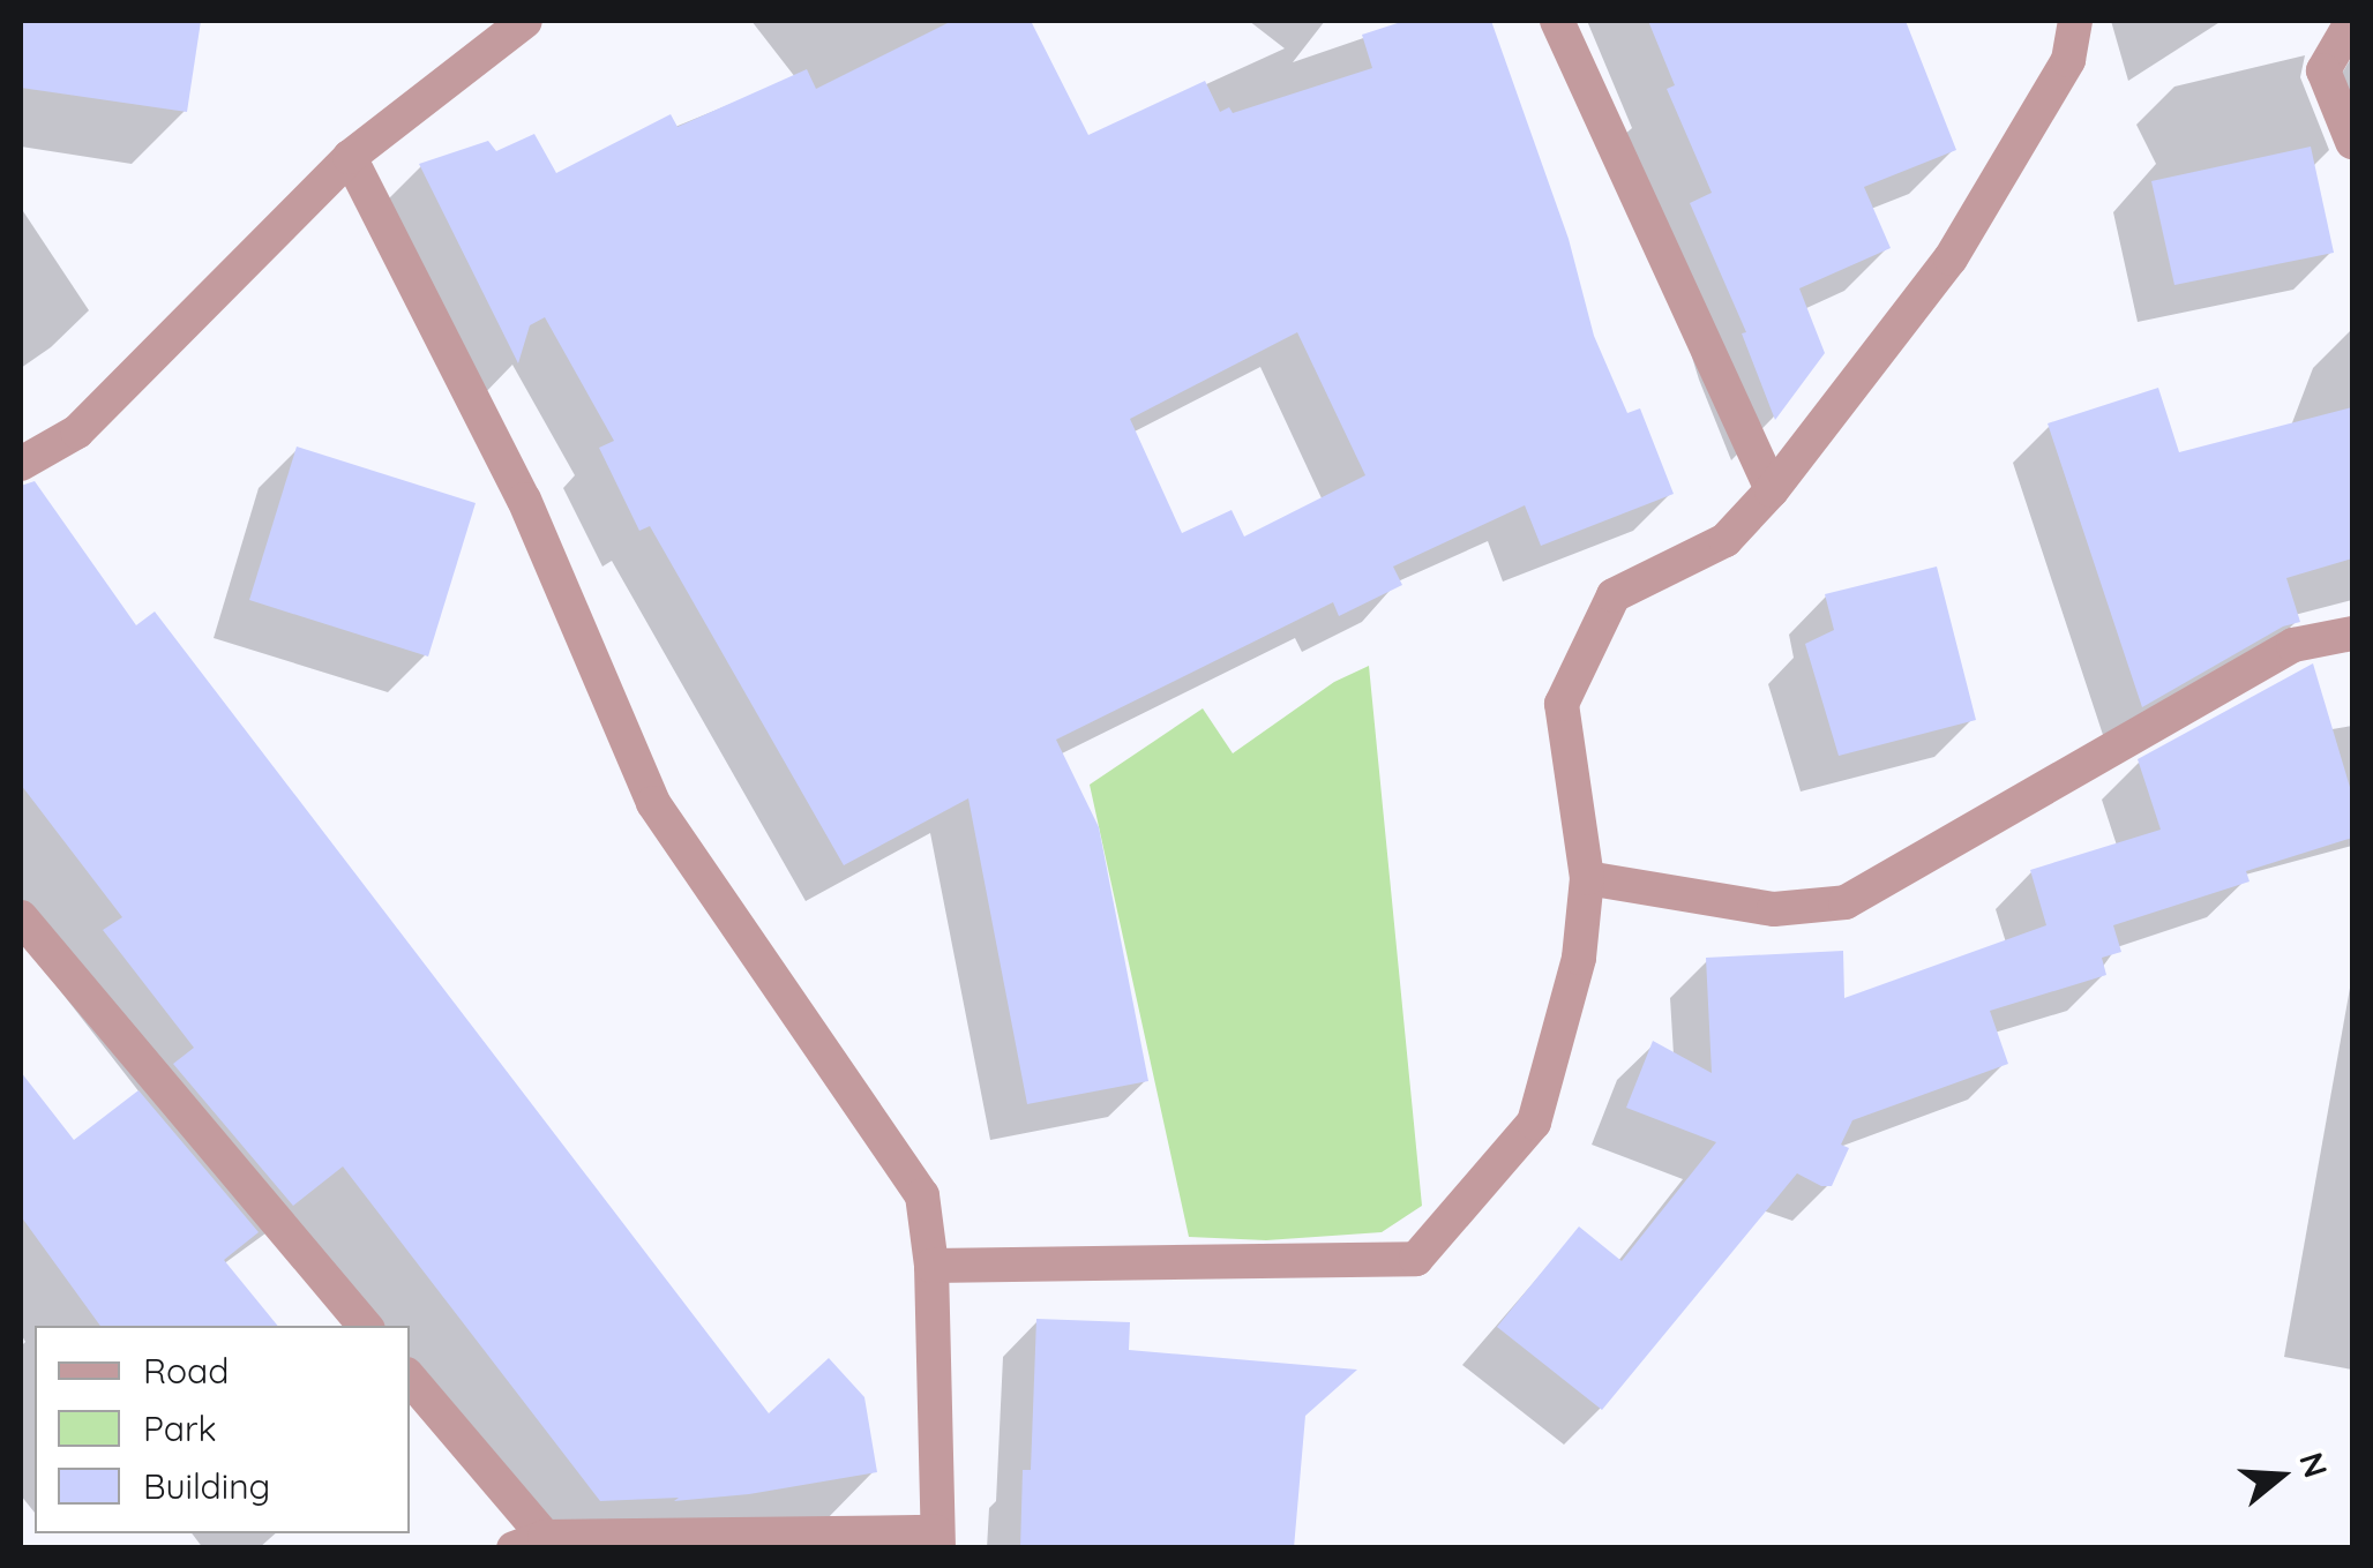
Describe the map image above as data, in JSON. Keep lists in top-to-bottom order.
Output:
{
  "legend": ["Road", "Park", "Building"],
  "north": "right"
}
